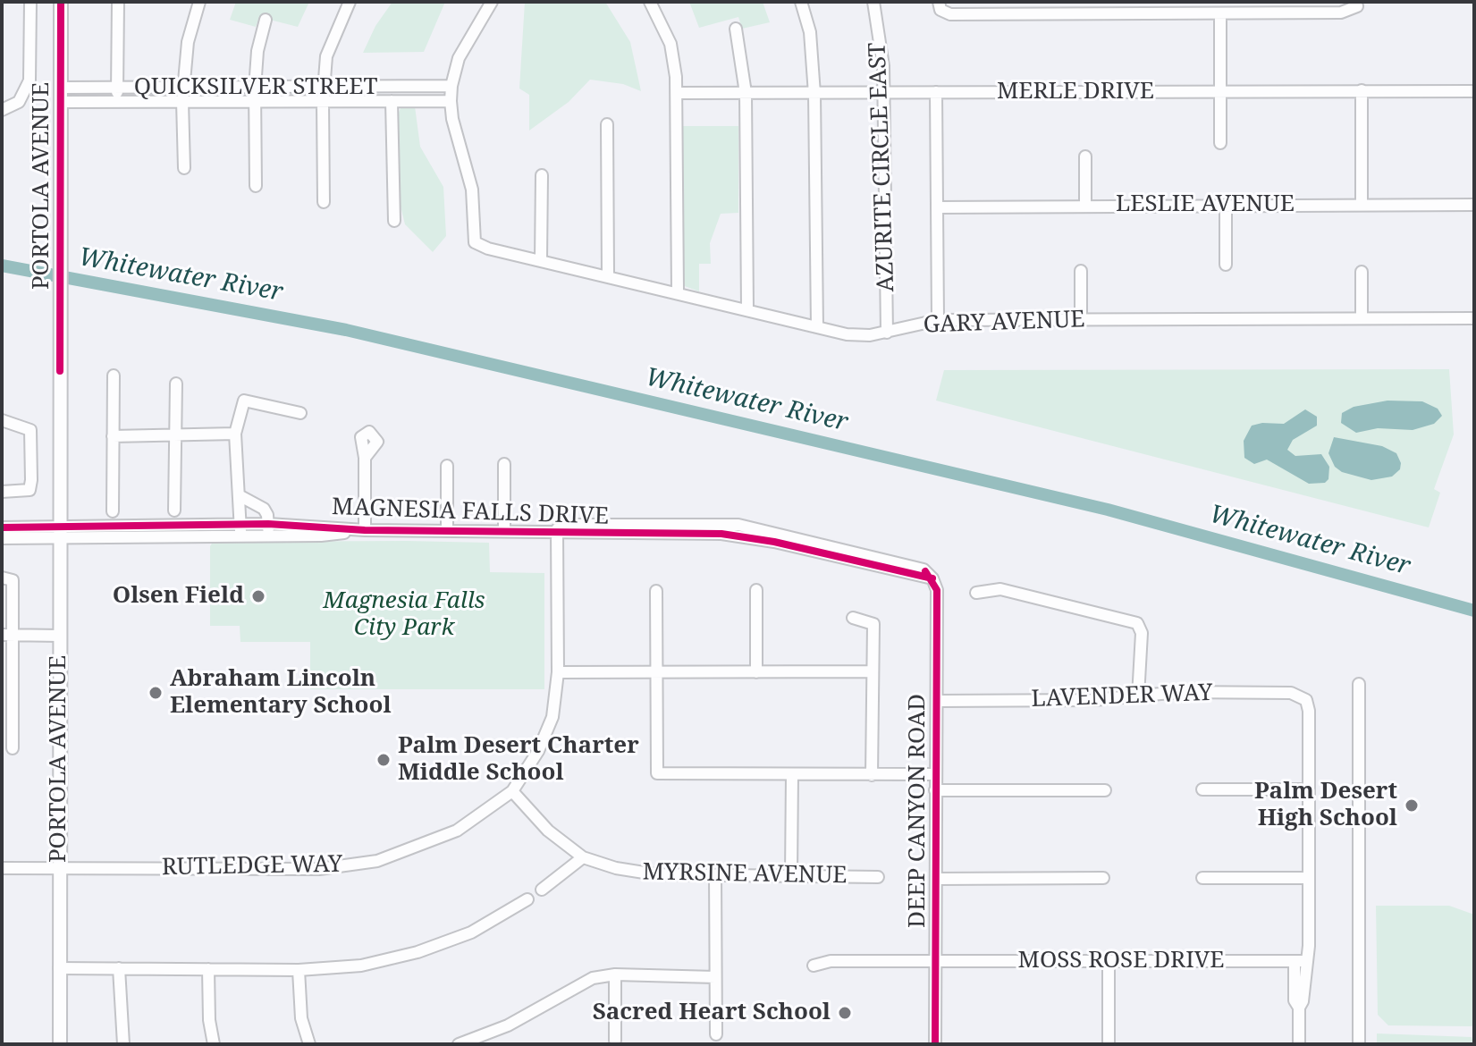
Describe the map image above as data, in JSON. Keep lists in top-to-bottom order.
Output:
{
  "streets": {
    "main road": ["PORTOLA AVENUE"],
    "street": [
      "QUICKSILVER STREET",
      "MERLE DRIVE",
      "AZURITE CIRCLE EAST",
      "LESLIE AVENUE",
      "GARY AVENUE",
      "MAGNESIA FALLS DRIVE",
      "LAVENDER WAY",
      "DEEP CANYON ROAD",
      "RUTLEDGE WAY",
      "MYRSINE AVENUE",
      "MOSS ROSE DRIVE"
    ]
  },
  "crossings": [
    ["QUICKSILVER STREET", "PORTOLA AVENUE"],
    ["QUICKSILVER STREET", "GARY AVENUE"],
    ["MERLE DRIVE", "AZURITE CIRCLE EAST"],
    ["AZURITE CIRCLE EAST", "GARY AVENUE"],
    ["PORTOLA AVENUE", "MAGNESIA FALLS DRIVE"],
    ["PORTOLA AVENUE", "RUTLEDGE WAY"],
    ["MAGNESIA FALLS DRIVE", "DEEP CANYON ROAD"],
    ["MAGNESIA FALLS DRIVE", "RUTLEDGE WAY"],
    ["LAVENDER WAY", "DEEP CANYON ROAD"],
    ["DEEP CANYON ROAD", "MOSS ROSE DRIVE"],
    ["RUTLEDGE WAY", "MYRSINE AVENUE"]
  ],
  "water": ["Whitewater River"],
  "parks": ["Magnesia Falls City Park"],
  "places": [
    "Olsen Field",
    "Abraham Lincoln Elementary School",
    "Palm Desert Charter Middle School",
    "Palm Desert High School",
    "Sacred Heart School"
  ]
}
